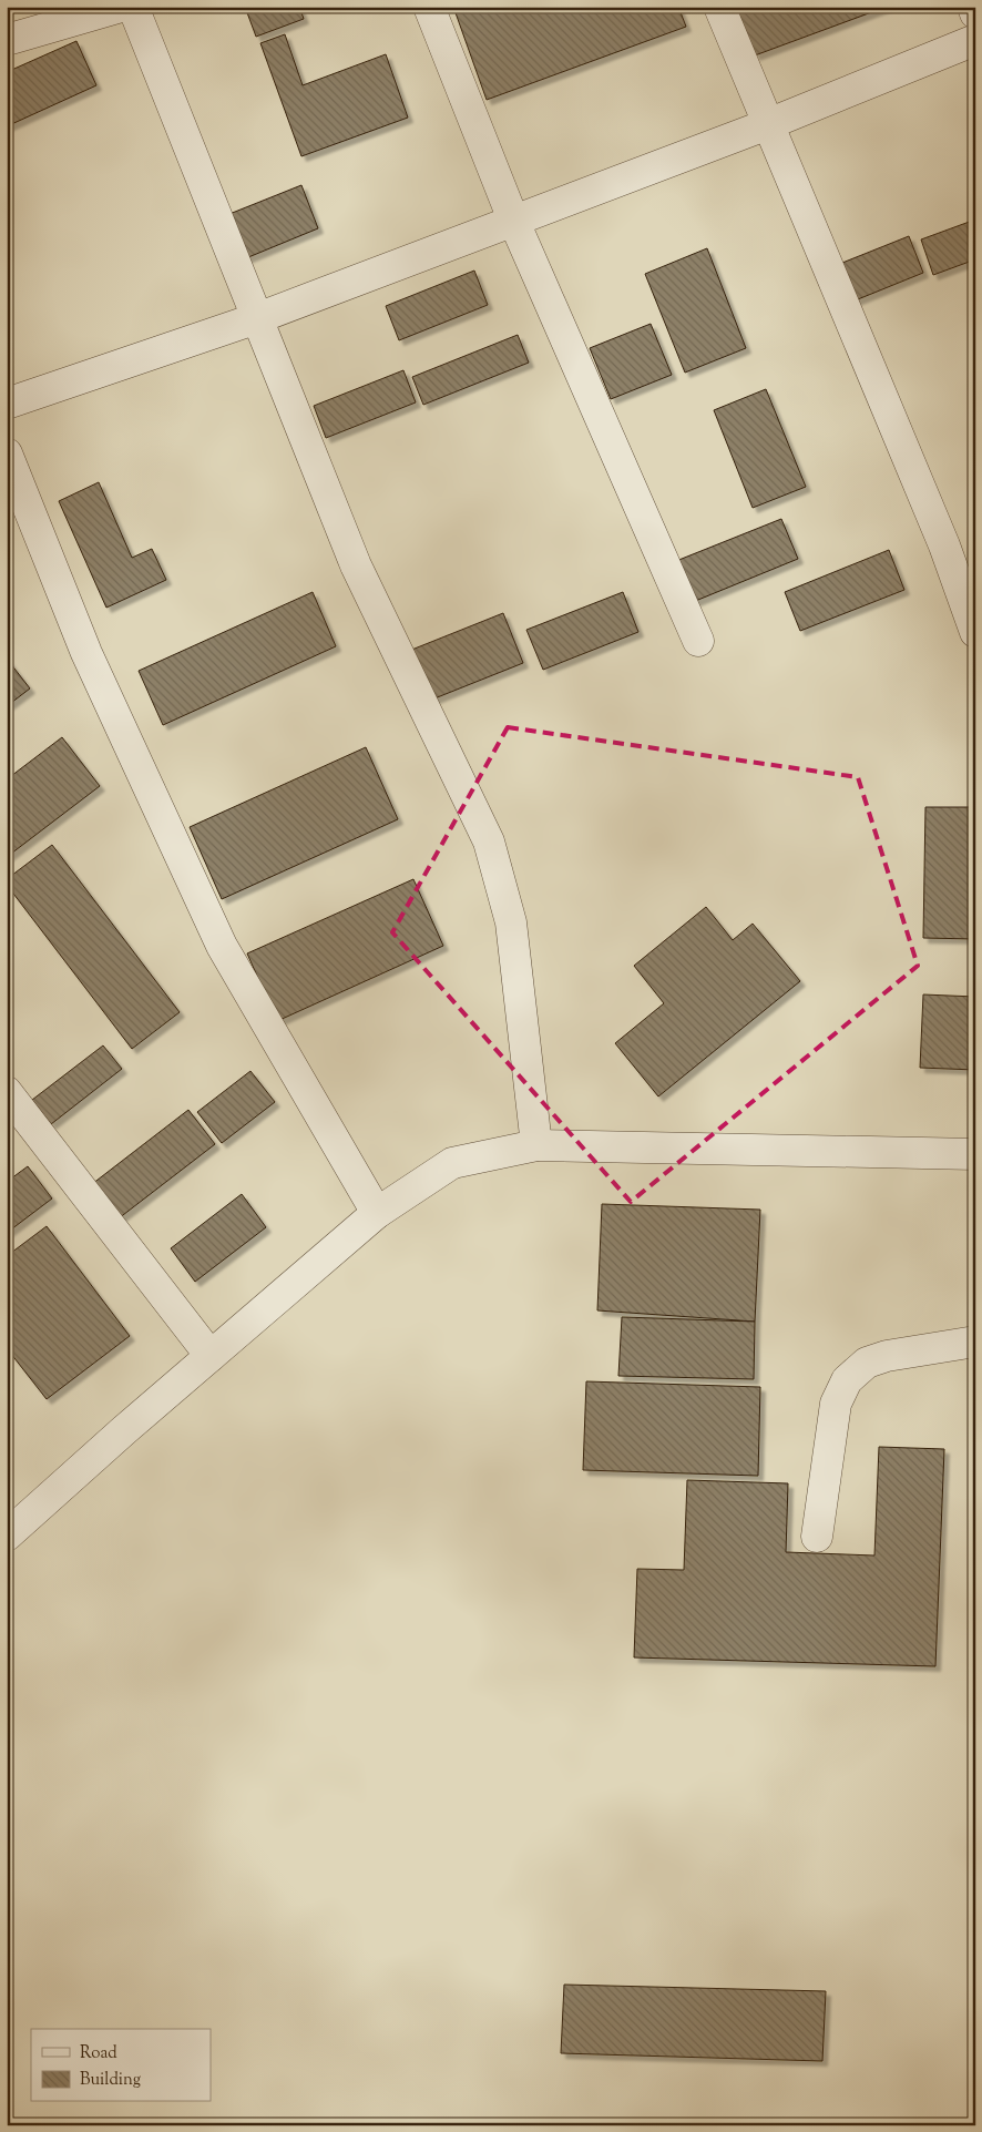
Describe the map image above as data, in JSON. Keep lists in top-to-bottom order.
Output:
{
  "legend": ["Road", "Building"]
}
